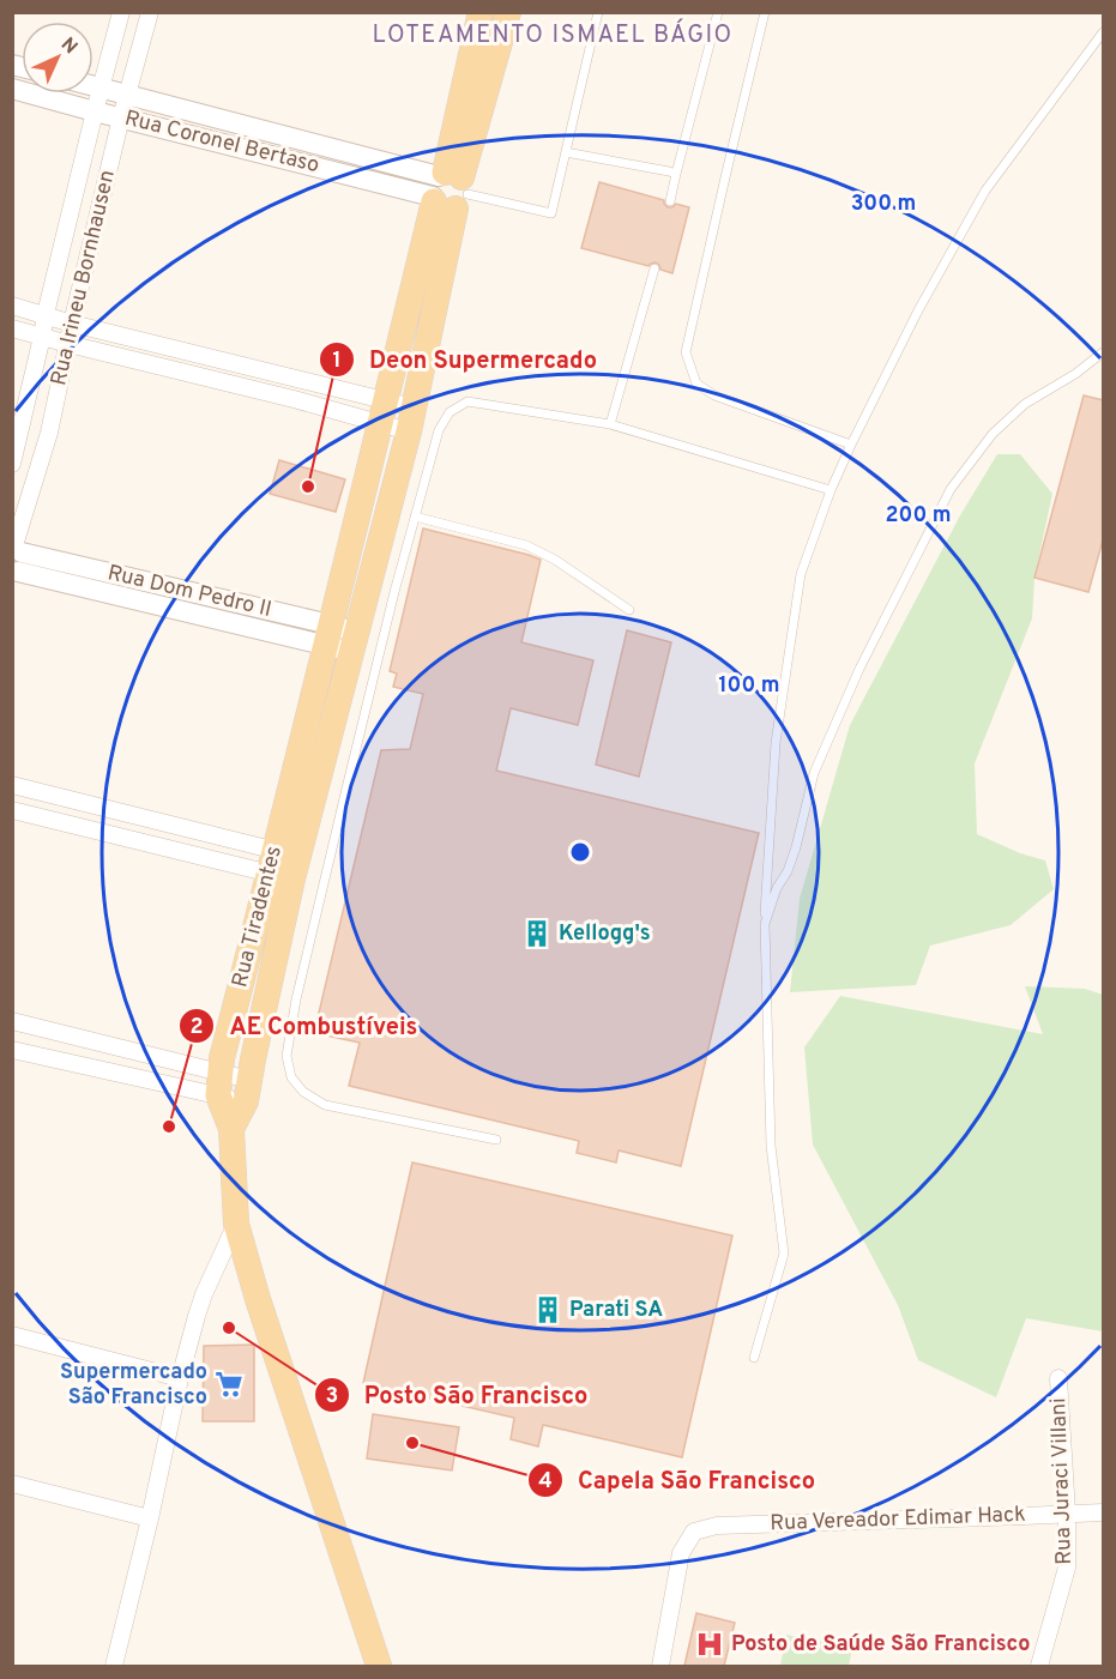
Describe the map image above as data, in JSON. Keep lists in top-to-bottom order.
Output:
{
  "streets": {
    "main road": ["Rua Tiradentes"],
    "street": [
      "Rua Coronel Bertaso",
      "Rua Irineu Bornhausen",
      "Rua Dom Pedro II",
      "Rua Juraci Villani",
      "Rua Vereador Edimar Hack"
    ]
  },
  "crossings": [
    ["Rua Coronel Bertaso", "Rua Irineu Bornhausen"],
    ["Rua Coronel Bertaso", "Rua Tiradentes"],
    ["Rua Irineu Bornhausen", "Rua Dom Pedro II"],
    ["Rua Dom Pedro II", "Rua Tiradentes"],
    ["Rua Juraci Villani", "Rua Vereador Edimar Hack"]
  ],
  "districts": ["LOTEAMENTO ISMAEL BÁGIO"],
  "places": {
    "other": [
      "Deon Supermercado",
      "AE Combustíveis",
      "Posto São Francisco",
      "Capela São Francisco"
    ],
    "building": ["Kellogg's", "Parati SA"],
    "supermarket": ["Supermercado São Francisco"],
    "hospital": ["Posto de Saúde São Francisco"]
  },
  "north": "top right",
  "rings": ["300 m", "200 m", "100 m"]
}
